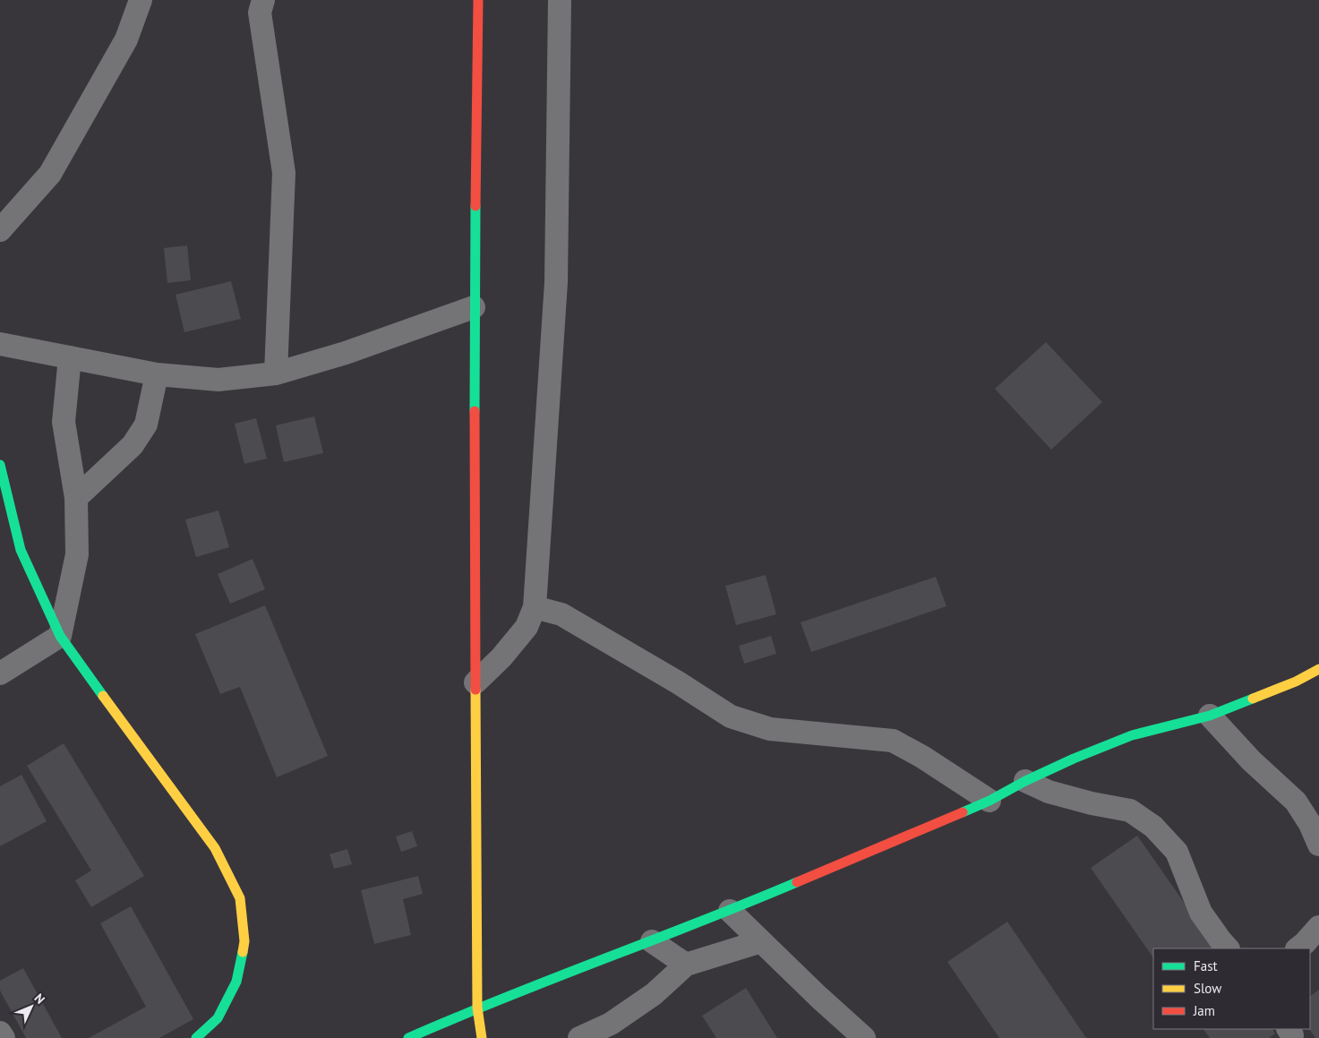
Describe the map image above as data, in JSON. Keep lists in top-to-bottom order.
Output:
{
  "legend": ["Fast", "Slow", "Jam"],
  "north": "top right"
}
